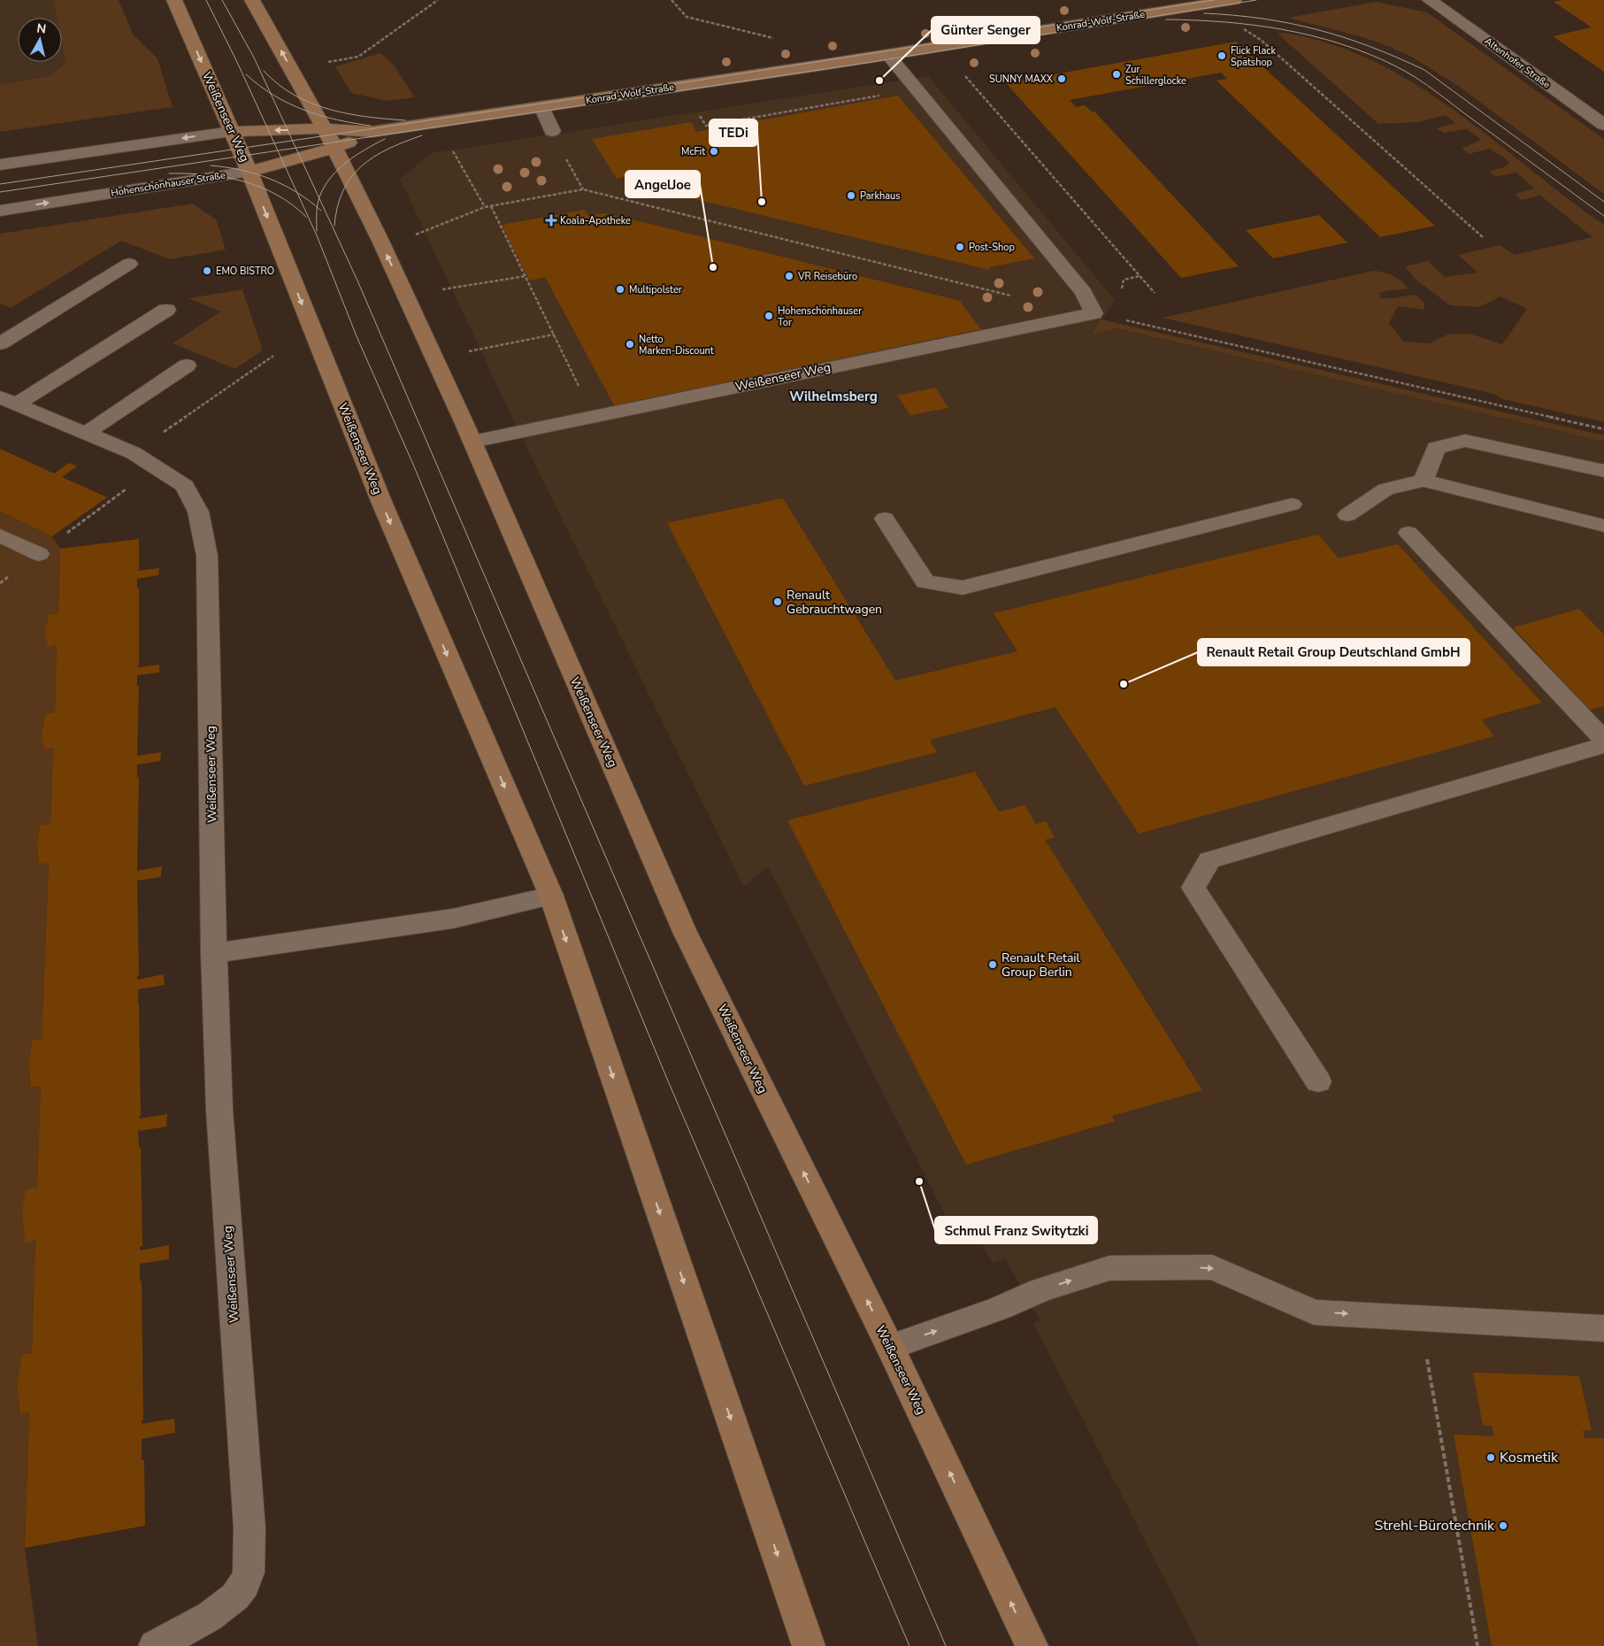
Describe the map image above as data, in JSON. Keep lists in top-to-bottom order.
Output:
{
  "streets": {
    "main road": ["Konrad-Wolf-Straße", "Weißenseer Weg", "Hohenschönhauser Straße"],
    "street": ["Altenhofer Straße"]
  },
  "crossings": [
    ["Konrad-Wolf-Straße", "Weißenseer Weg"],
    ["Konrad-Wolf-Straße", "Hohenschönhauser Straße"],
    ["Weißenseer Weg", "Hohenschönhauser Straße"]
  ],
  "one_way": ["Hohenschönhauser Straße"],
  "districts": ["Wilhelmsberg"],
  "places": {
    "other": [
      "Flick Flack Spätshop",
      "Zur Schillerglocke",
      "SUNNY MAXX",
      "Günter Senger",
      "McFit",
      "Parkhaus",
      "TEDi",
      "Post-Shop",
      "AngelJoe",
      "EMO BISTRO",
      "VR Reisebüro",
      "Multipolster",
      "Hohenschönhauser Tor",
      "Netto Marken-Discount",
      "Renault Gebrauchtwagen",
      "Renault Retail Group Deutschland GmbH",
      "Renault Retail Group Berlin",
      "Schmul Franz Switytzki",
      "Kosmetik",
      "Strehl-Bürotechnik"
    ],
    "health": ["Koala-Apotheke"]
  },
  "north": "top"
}
